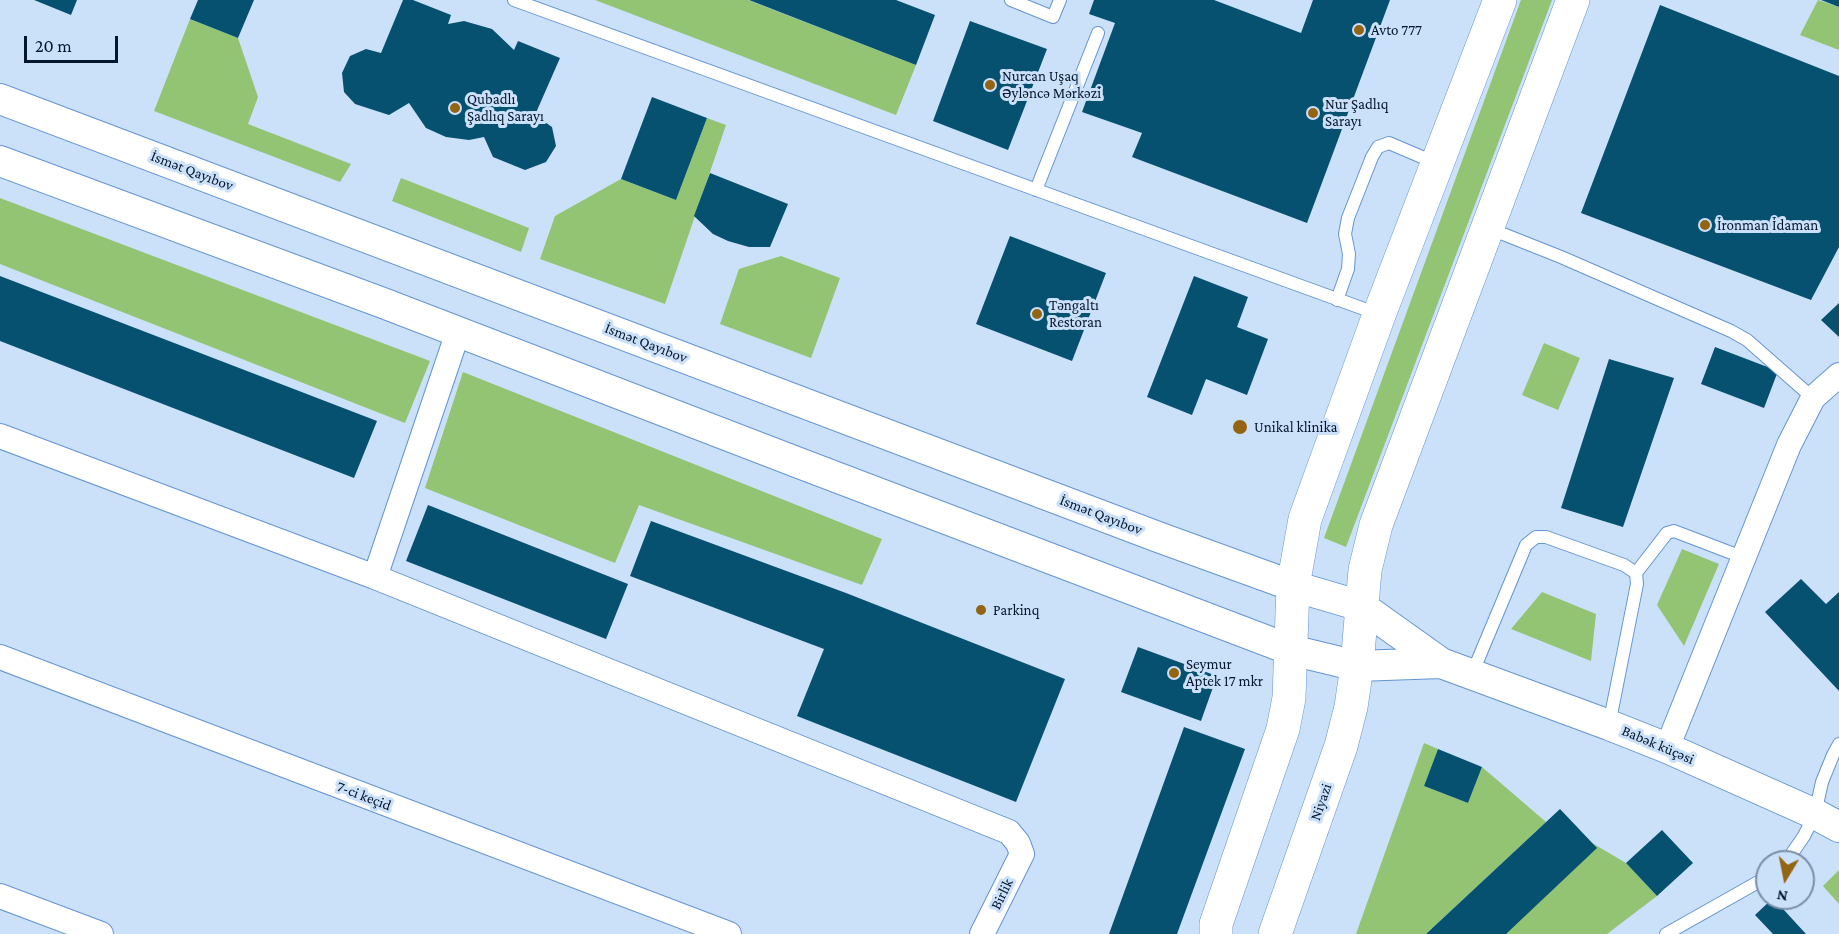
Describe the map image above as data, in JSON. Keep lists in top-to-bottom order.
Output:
{
  "streets": {
    "main road": ["Niyazi"],
    "street": [
      "İsmət Qayıbov",
      "Babək küçəsi",
      "7-ci keçid",
      "Birlik"
    ]
  },
  "crossings": [
    ["İsmət Qayıbov", "Babək küçəsi"],
    ["İsmət Qayıbov", "Niyazi"]
  ],
  "places": [
    "Avto 777",
    "Nurcan Uşaq Əyləncə Mərkəzi",
    "Qubadlı Şadlıq Sarayı",
    "Nur Şadlıq Sarayı",
    "İronman İdaman",
    "Tәngaltı Restoran",
    "Unikal klinika",
    "Parkinq",
    "Seymur Aptek 17 mkr"
  ],
  "scale_bar": "20 m",
  "north": "bottom"
}
